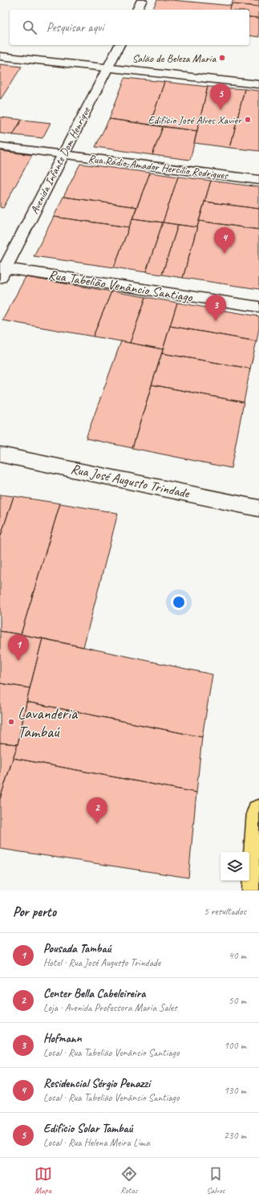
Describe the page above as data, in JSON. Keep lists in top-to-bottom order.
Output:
{
  "streets": {
    "street": [
      "Avenida Infante Dom Henrique",
      "Rua Rádio-Amador Hercílio Rodrigues",
      "Rua Tabelião Venâncio Santiago",
      "Rua José Augusto Trindade"
    ]
  },
  "crossings": [
    ["Avenida Infante Dom Henrique", "Rua Rádio-Amador Hercílio Rodrigues"],
    ["Avenida Infante Dom Henrique", "Rua Tabelião Venâncio Santiago"]
  ],
  "places": ["Salão de Beleza Maria", "Edifício José Alves Xavier", "Lavanderia Tambaú"],
  "page": {
    "search": "Pesquisar aqui",
    "pins": [
      "5",
      "4",
      "3",
      "1",
      "2"
    ],
    "heading": ["Por perto", "5 resultados"],
    "list": [
      {
        "mark": "1",
        "name": "Pousada Tambaú",
        "note": "Hotel · Rua José Augusto Trindade",
        "value": "40 m"
      },
      {
        "mark": "2",
        "name": "Center Bella Cabeleireira",
        "note": "Loja · Avenida Professora Maria Sales",
        "value": "50 m"
      },
      {
        "mark": "3",
        "name": "Hofmann",
        "note": "Local · Rua Tabelião Venâncio Santiago",
        "value": "100 m"
      },
      {
        "mark": "4",
        "name": "Residencial Sérgio Penazzi",
        "note": "Local · Rua Tabelião Venâncio Santiago",
        "value": "130 m"
      },
      {
        "mark": "5",
        "name": "Edifício Solar Tambaú",
        "note": "Local · Rua Helena Meira Lima",
        "value": "230 m"
      }
    ],
    "nav": ["Mapa", "Rotas", "Salvos"]
  }
}
